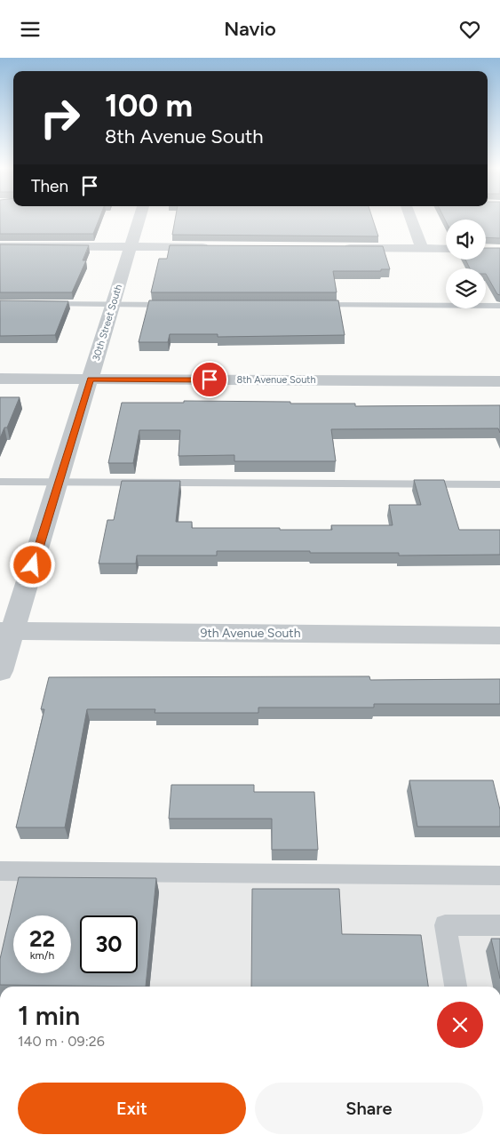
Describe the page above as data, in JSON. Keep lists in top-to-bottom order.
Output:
{
  "streets": {
    "street": ["30th Street South", "8th Avenue South", "9th Avenue South"]
  },
  "crossings": [
    ["30th Street South", "8th Avenue South"],
    ["30th Street South", "9th Avenue South"]
  ],
  "page": {
    "header": "Navio",
    "turn": ["100 m", "8th Avenue South"],
    "then": "Then",
    "speed": "22 km/h",
    "limit": "30",
    "heading": ["1 min", "140 m · 09:26"],
    "buttons": ["Exit", "Share"]
  }
}
